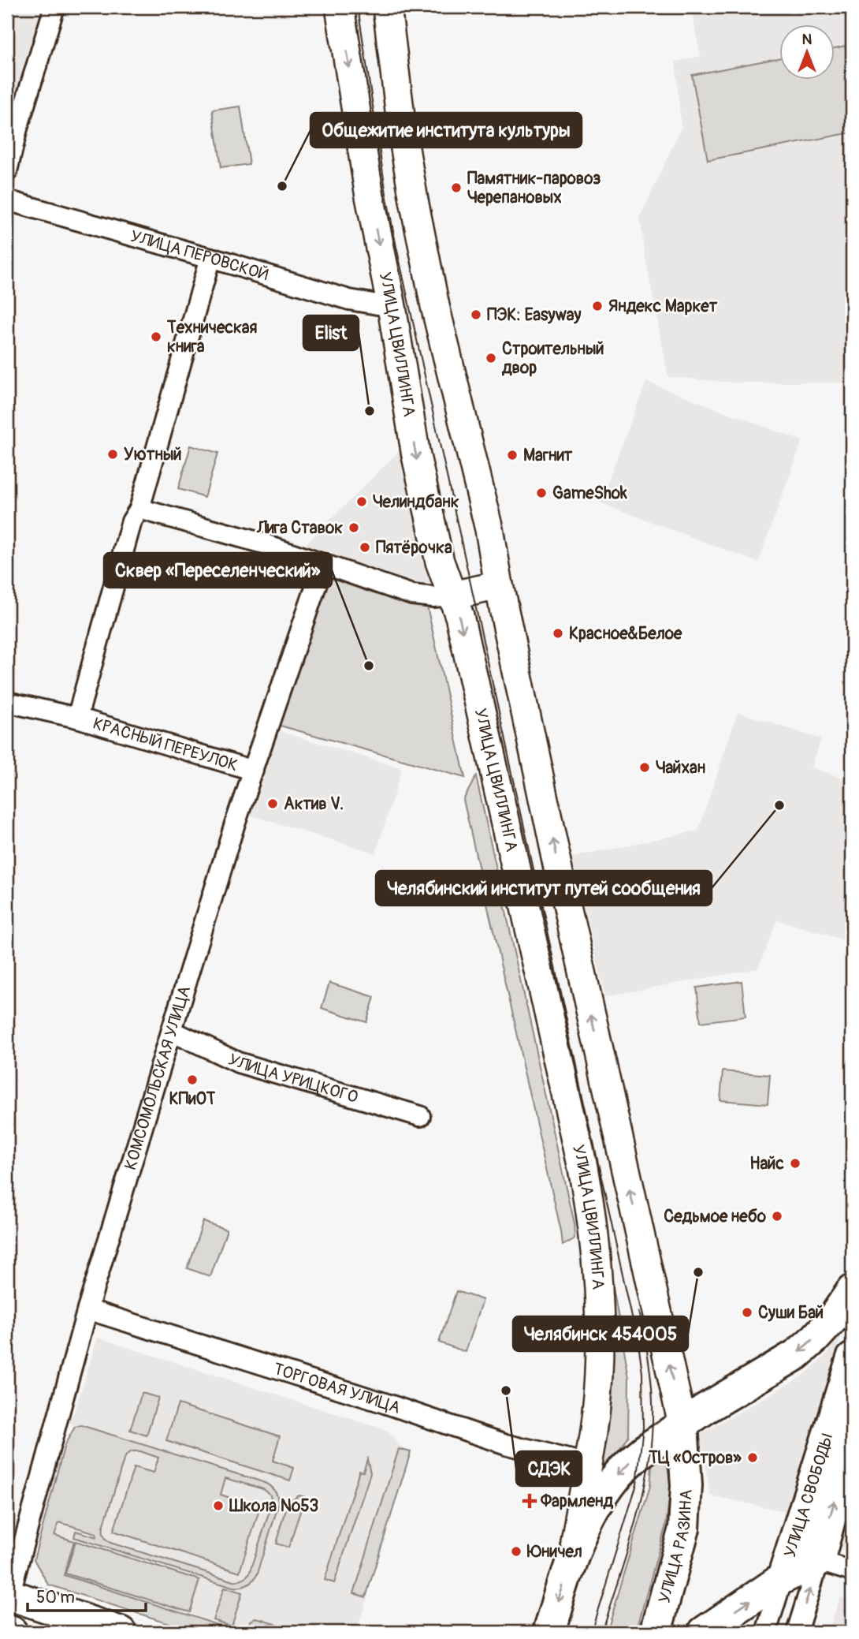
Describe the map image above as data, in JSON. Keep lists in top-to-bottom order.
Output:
{
  "streets": {
    "main road": ["УЛИЦА ЦВИЛЛИНГА", "УЛИЦА СВОБОДЫ", "УЛИЦА РАЗИНА"],
    "street": [
      "УЛИЦА ПЕРОВСКОЙ",
      "КРАСНЫЙ ПЕРЕУЛОК",
      "КОМСОМОЛЬСКАЯ УЛИЦА",
      "УЛИЦА УРИЦКОГО",
      "ТОРГОВАЯ УЛИЦА"
    ]
  },
  "crossings": [
    ["УЛИЦА ПЕРОВСКОЙ", "УЛИЦА ЦВИЛЛИНГА"],
    ["УЛИЦА ЦВИЛЛИНГА", "ТОРГОВАЯ УЛИЦА"],
    ["КРАСНЫЙ ПЕРЕУЛОК", "КОМСОМОЛЬСКАЯ УЛИЦА"],
    ["КОМСОМОЛЬСКАЯ УЛИЦА", "УЛИЦА УРИЦКОГО"],
    ["КОМСОМОЛЬСКАЯ УЛИЦА", "ТОРГОВАЯ УЛИЦА"]
  ],
  "places": {
    "other": [
      "Общежитие института культуры",
      "Памятник-паровоз Черепановых",
      "Яндекс Маркет",
      "ПЭК: Easyway",
      "Техническая книга",
      "Строительный двор",
      "Elist",
      "Уютный",
      "Магнит",
      "GameShok",
      "Челиндбанк",
      "Лига Ставок",
      "Пятёрочка",
      "Красное&Белое",
      "Сквер «Переселенческий»",
      "Чайхан",
      "Актив V.",
      "Челябинский институт путей сообщения",
      "КПиОТ",
      "Найс",
      "Седьмое небо",
      "Челябинск 454005",
      "Суши Бай",
      "СДЭК",
      "ТЦ «Остров»",
      "Школа №53",
      "Юничел"
    ],
    "health": ["Фармленд"]
  },
  "scale_bar": "50 m",
  "north": "top"
}
